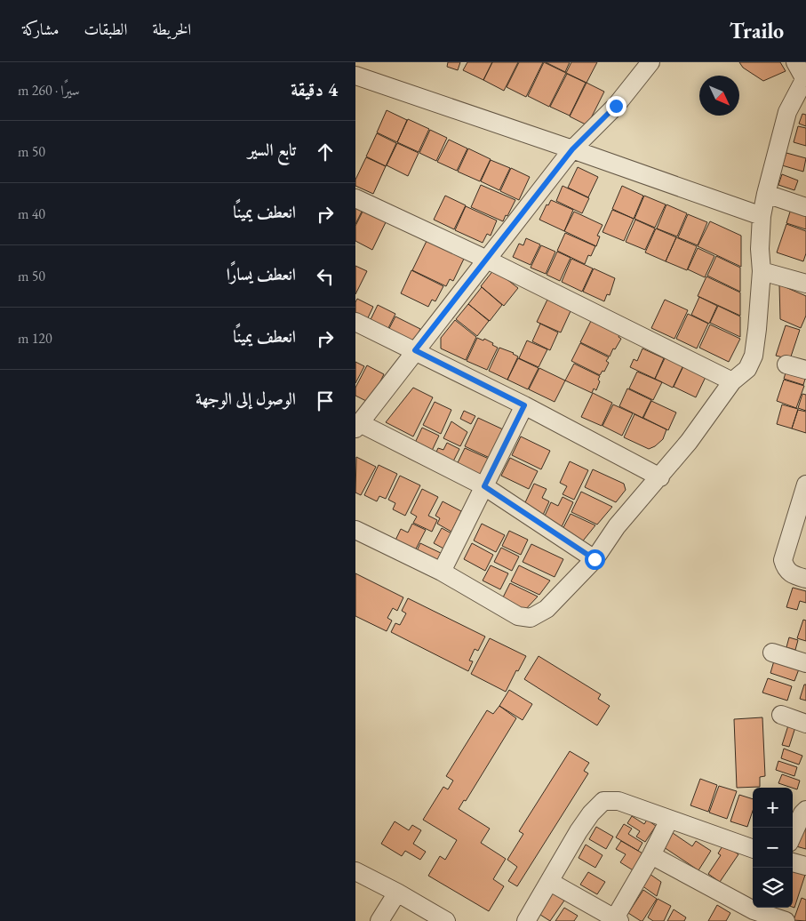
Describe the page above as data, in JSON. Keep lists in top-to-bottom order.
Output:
{
  "north": "bottom right",
  "page": {
    "header": "Trailo",
    "nav": ["الخريطة", "الطبقات", "مشاركة"],
    "heading": ["4 دقيقة", "سيرًا · 260 m"],
    "list": [
      ["تابع السير", "50 m"],
      ["انعطف يمينًا", "40 m"],
      ["انعطف يسارًا", "50 m"],
      ["انعطف يمينًا", "120 m"],
      "الوصول إلى الوجهة"
    ],
    "map_buttons": ["+", "−"]
  }
}
